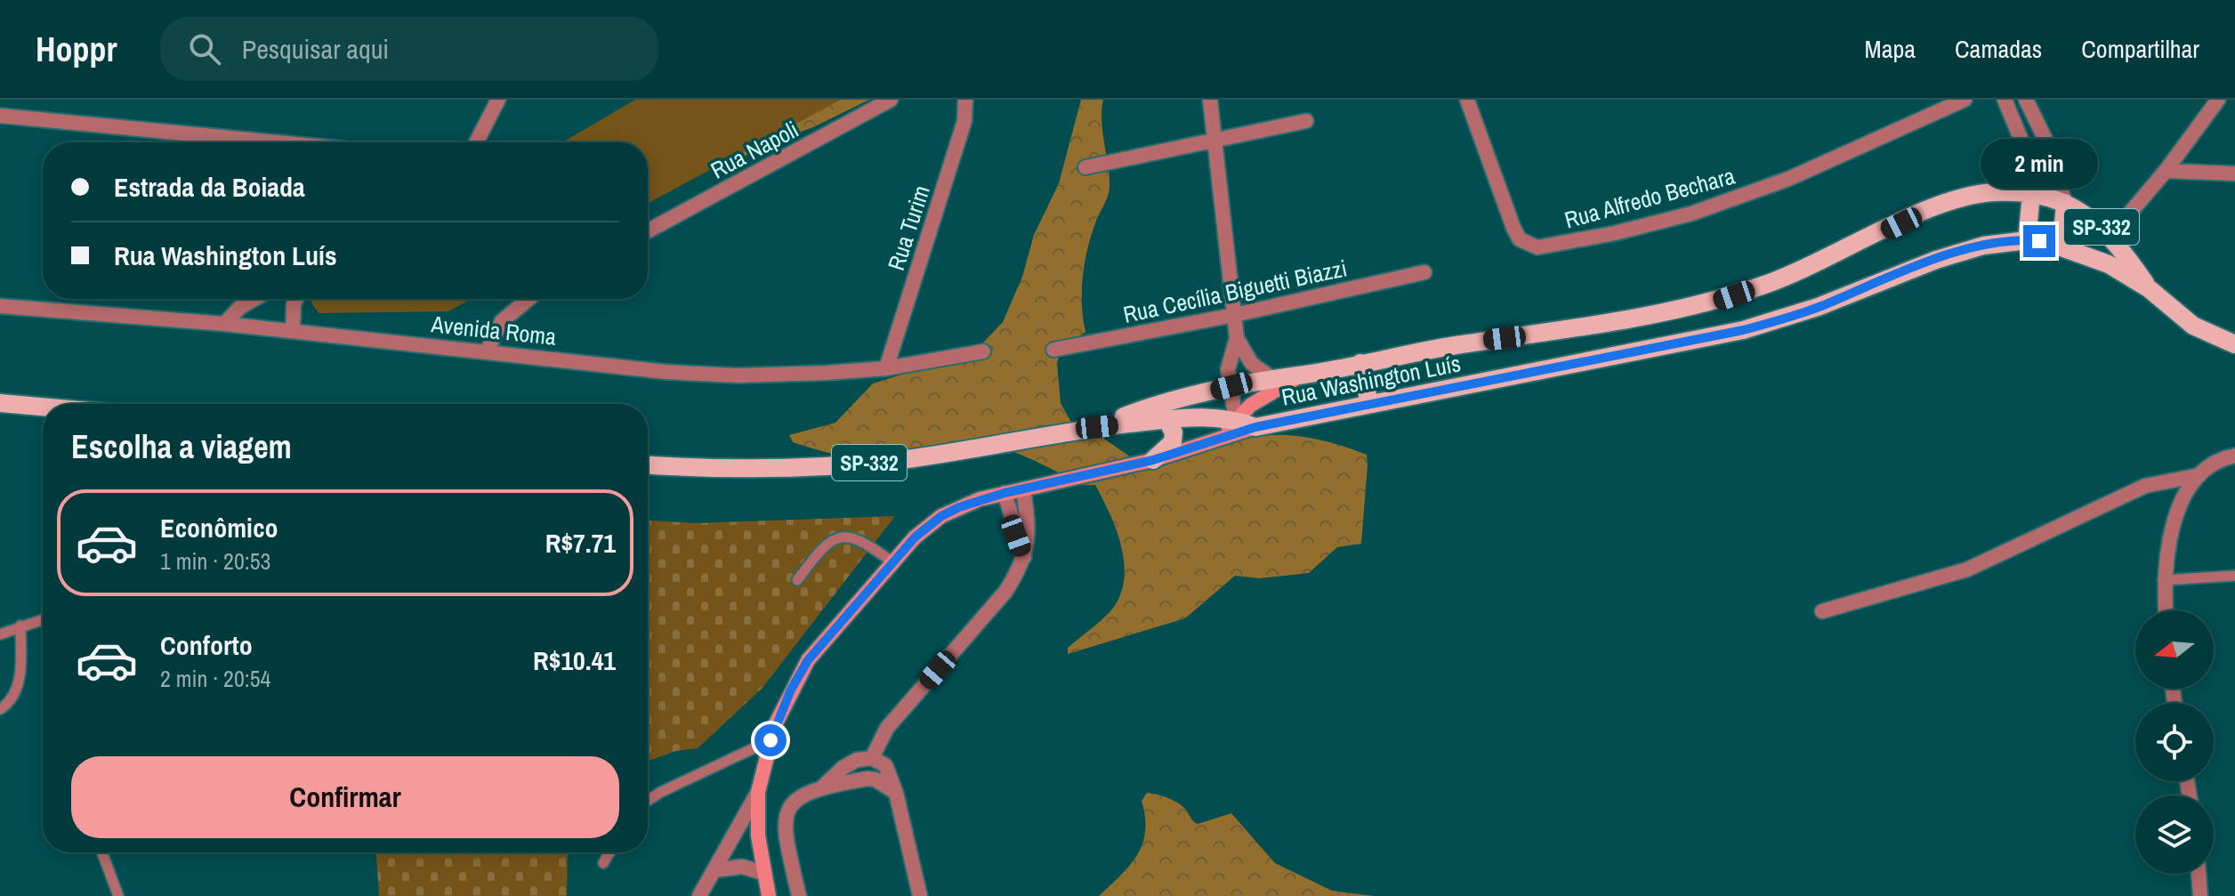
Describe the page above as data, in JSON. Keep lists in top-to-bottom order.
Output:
{
  "streets": {
    "main road": ["SP-332", "Rua Washington Luís"],
    "street": [
      "Rua Napoli",
      "Rua Alfredo Bechara",
      "Rua Turim",
      "Rua Cecília Biguetti Biazzi",
      "Avenida Roma"
    ]
  },
  "crossings": [
    ["SP-332", "Rua Washington Luís"],
    ["Rua Turim", "Avenida Roma"]
  ],
  "north": "left",
  "page": {
    "header": "Hoppr",
    "search": "Pesquisar aqui",
    "nav": ["Mapa", "Camadas", "Compartilhar"],
    "bubble": "2 min",
    "banner": ["Estrada da Boiada", "Rua Washington Luís"],
    "heading": "Escolha a viagem",
    "list": [
      {
        "name": "Econômico",
        "note": "1 min · 20:53",
        "value": "R$7.71"
      },
      {
        "name": "Conforto",
        "note": "2 min · 20:54",
        "value": "R$10.41"
      }
    ],
    "buttons": "Confirmar"
  }
}
